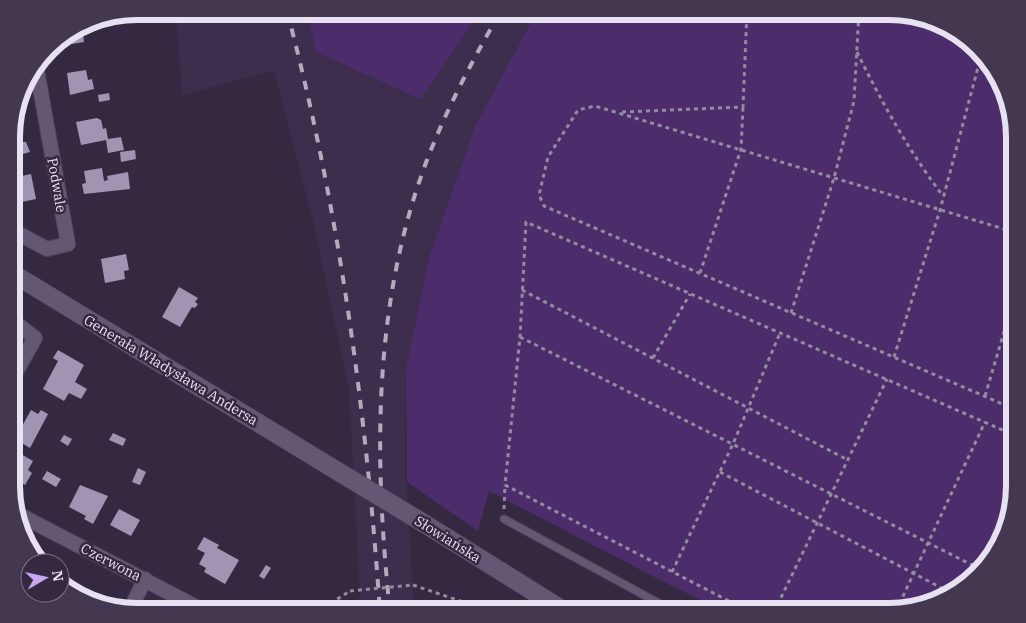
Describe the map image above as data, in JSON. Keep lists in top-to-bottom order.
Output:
{
  "streets": {
    "street": [
      "Podwale",
      "Generała Władysława Andersa",
      "Słowiańska",
      "Czerwona"
    ]
  },
  "crossings": [
    ["Generała Władysława Andersa", "Słowiańska"]
  ],
  "north": "right"
}
